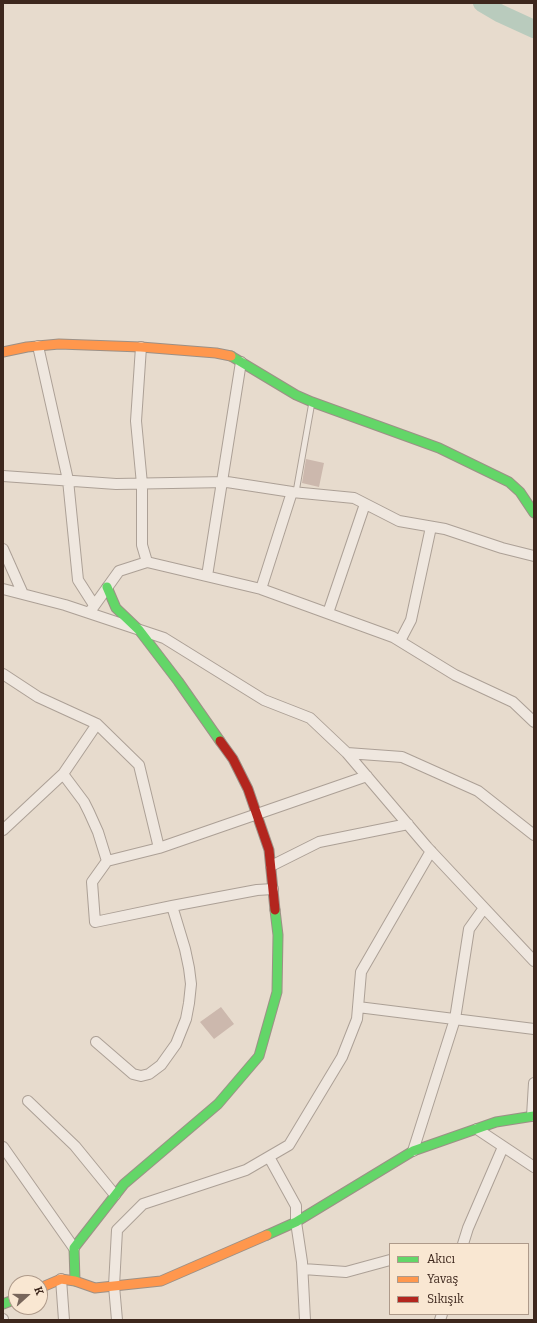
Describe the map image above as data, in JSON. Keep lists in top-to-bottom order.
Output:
{
  "legend": ["Akıcı", "Yavaş", "Sıkışık"],
  "north": "right"
}
